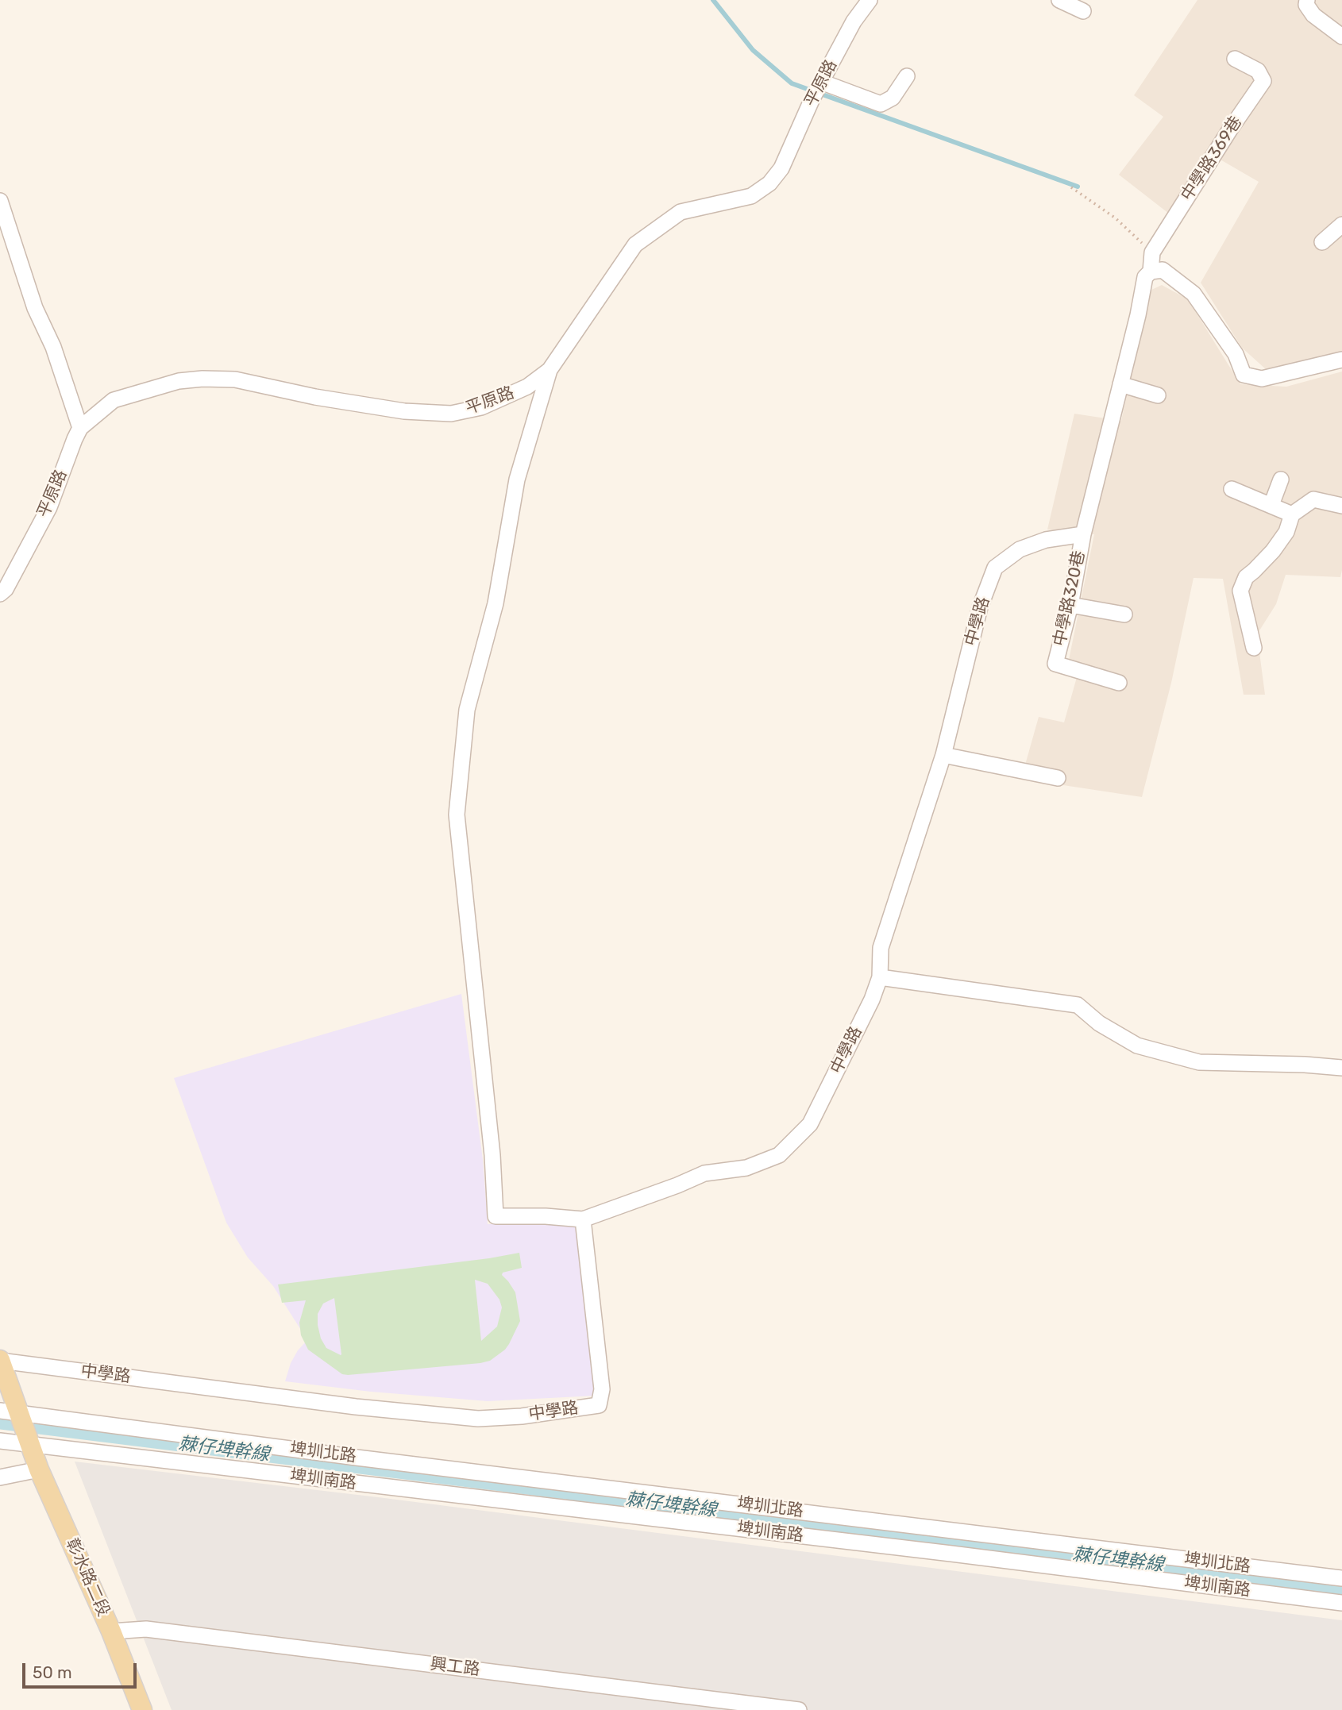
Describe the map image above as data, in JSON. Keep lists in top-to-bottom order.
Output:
{
  "streets": {
    "main road": ["彰水路二段"],
    "street": [
      "平原路",
      "中學路369巷",
      "中學路320巷",
      "中學路",
      "埤圳北路",
      "埤圳南路",
      "興工路"
    ]
  },
  "crossings": [
    ["中學路320巷", "中學路"],
    ["中學路", "彰水路二段"],
    ["埤圳北路", "彰水路二段"],
    ["埤圳南路", "彰水路二段"],
    ["彰水路二段", "興工路"]
  ],
  "water": ["棘仔埤幹線"],
  "scale_bar": "50 m"
}
